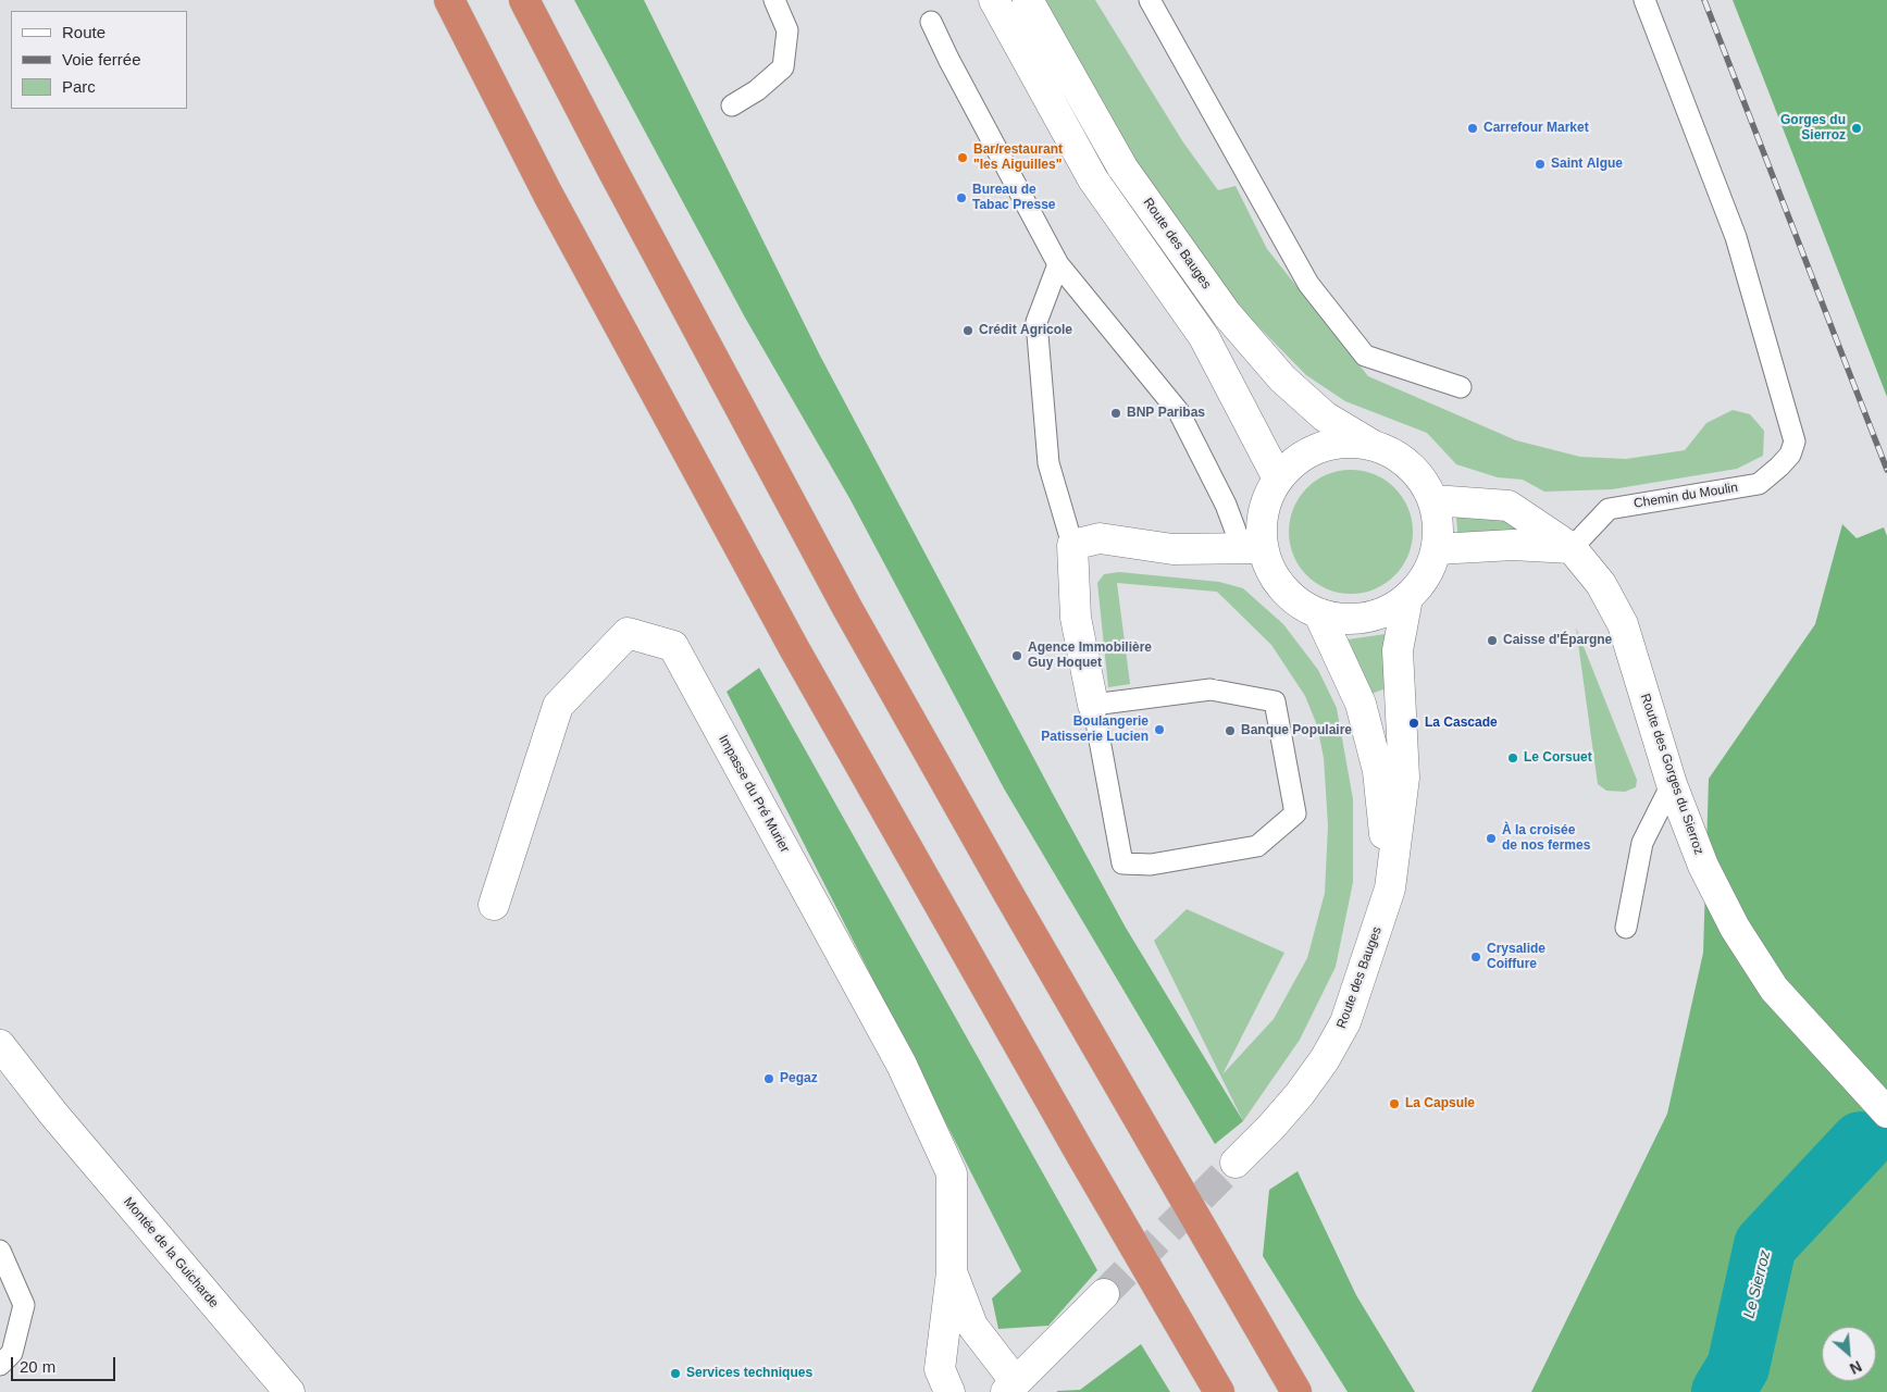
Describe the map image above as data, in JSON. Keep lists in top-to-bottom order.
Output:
{
  "streets": {
    "main road": [
      "Route des Bauges",
      "Route des Gorges du Sierroz",
      "Impasse du Pré Murier",
      "Montée de la Guicharde"
    ],
    "lane": ["Chemin du Moulin"]
  },
  "crossings": [
    ["Route des Bauges", "Route des Gorges du Sierroz"],
    ["Chemin du Moulin", "Route des Gorges du Sierroz"]
  ],
  "water": ["Le Sierroz"],
  "places": [
    "Carrefour Market",
    "Gorges du Sierroz",
    "Bar/restaurant \"les Aiguilles\"",
    "Saint Algue",
    "Bureau de Tabac Presse",
    "Crédit Agricole",
    "BNP Paribas",
    "Caisse d'Épargne",
    "Agence Immobilière Guy Hoquet",
    "La Cascade",
    "Boulangerie Patisserie Lucien",
    "Banque Populaire",
    "Le Corsuet",
    "À la croisée de nos fermes",
    "Crysalide Coiffure",
    "Pegaz",
    "La Capsule",
    "Services techniques"
  ],
  "legend": ["Route", "Voie ferrée", "Parc"],
  "scale_bar": "20 m",
  "north": "bottom right"
}
